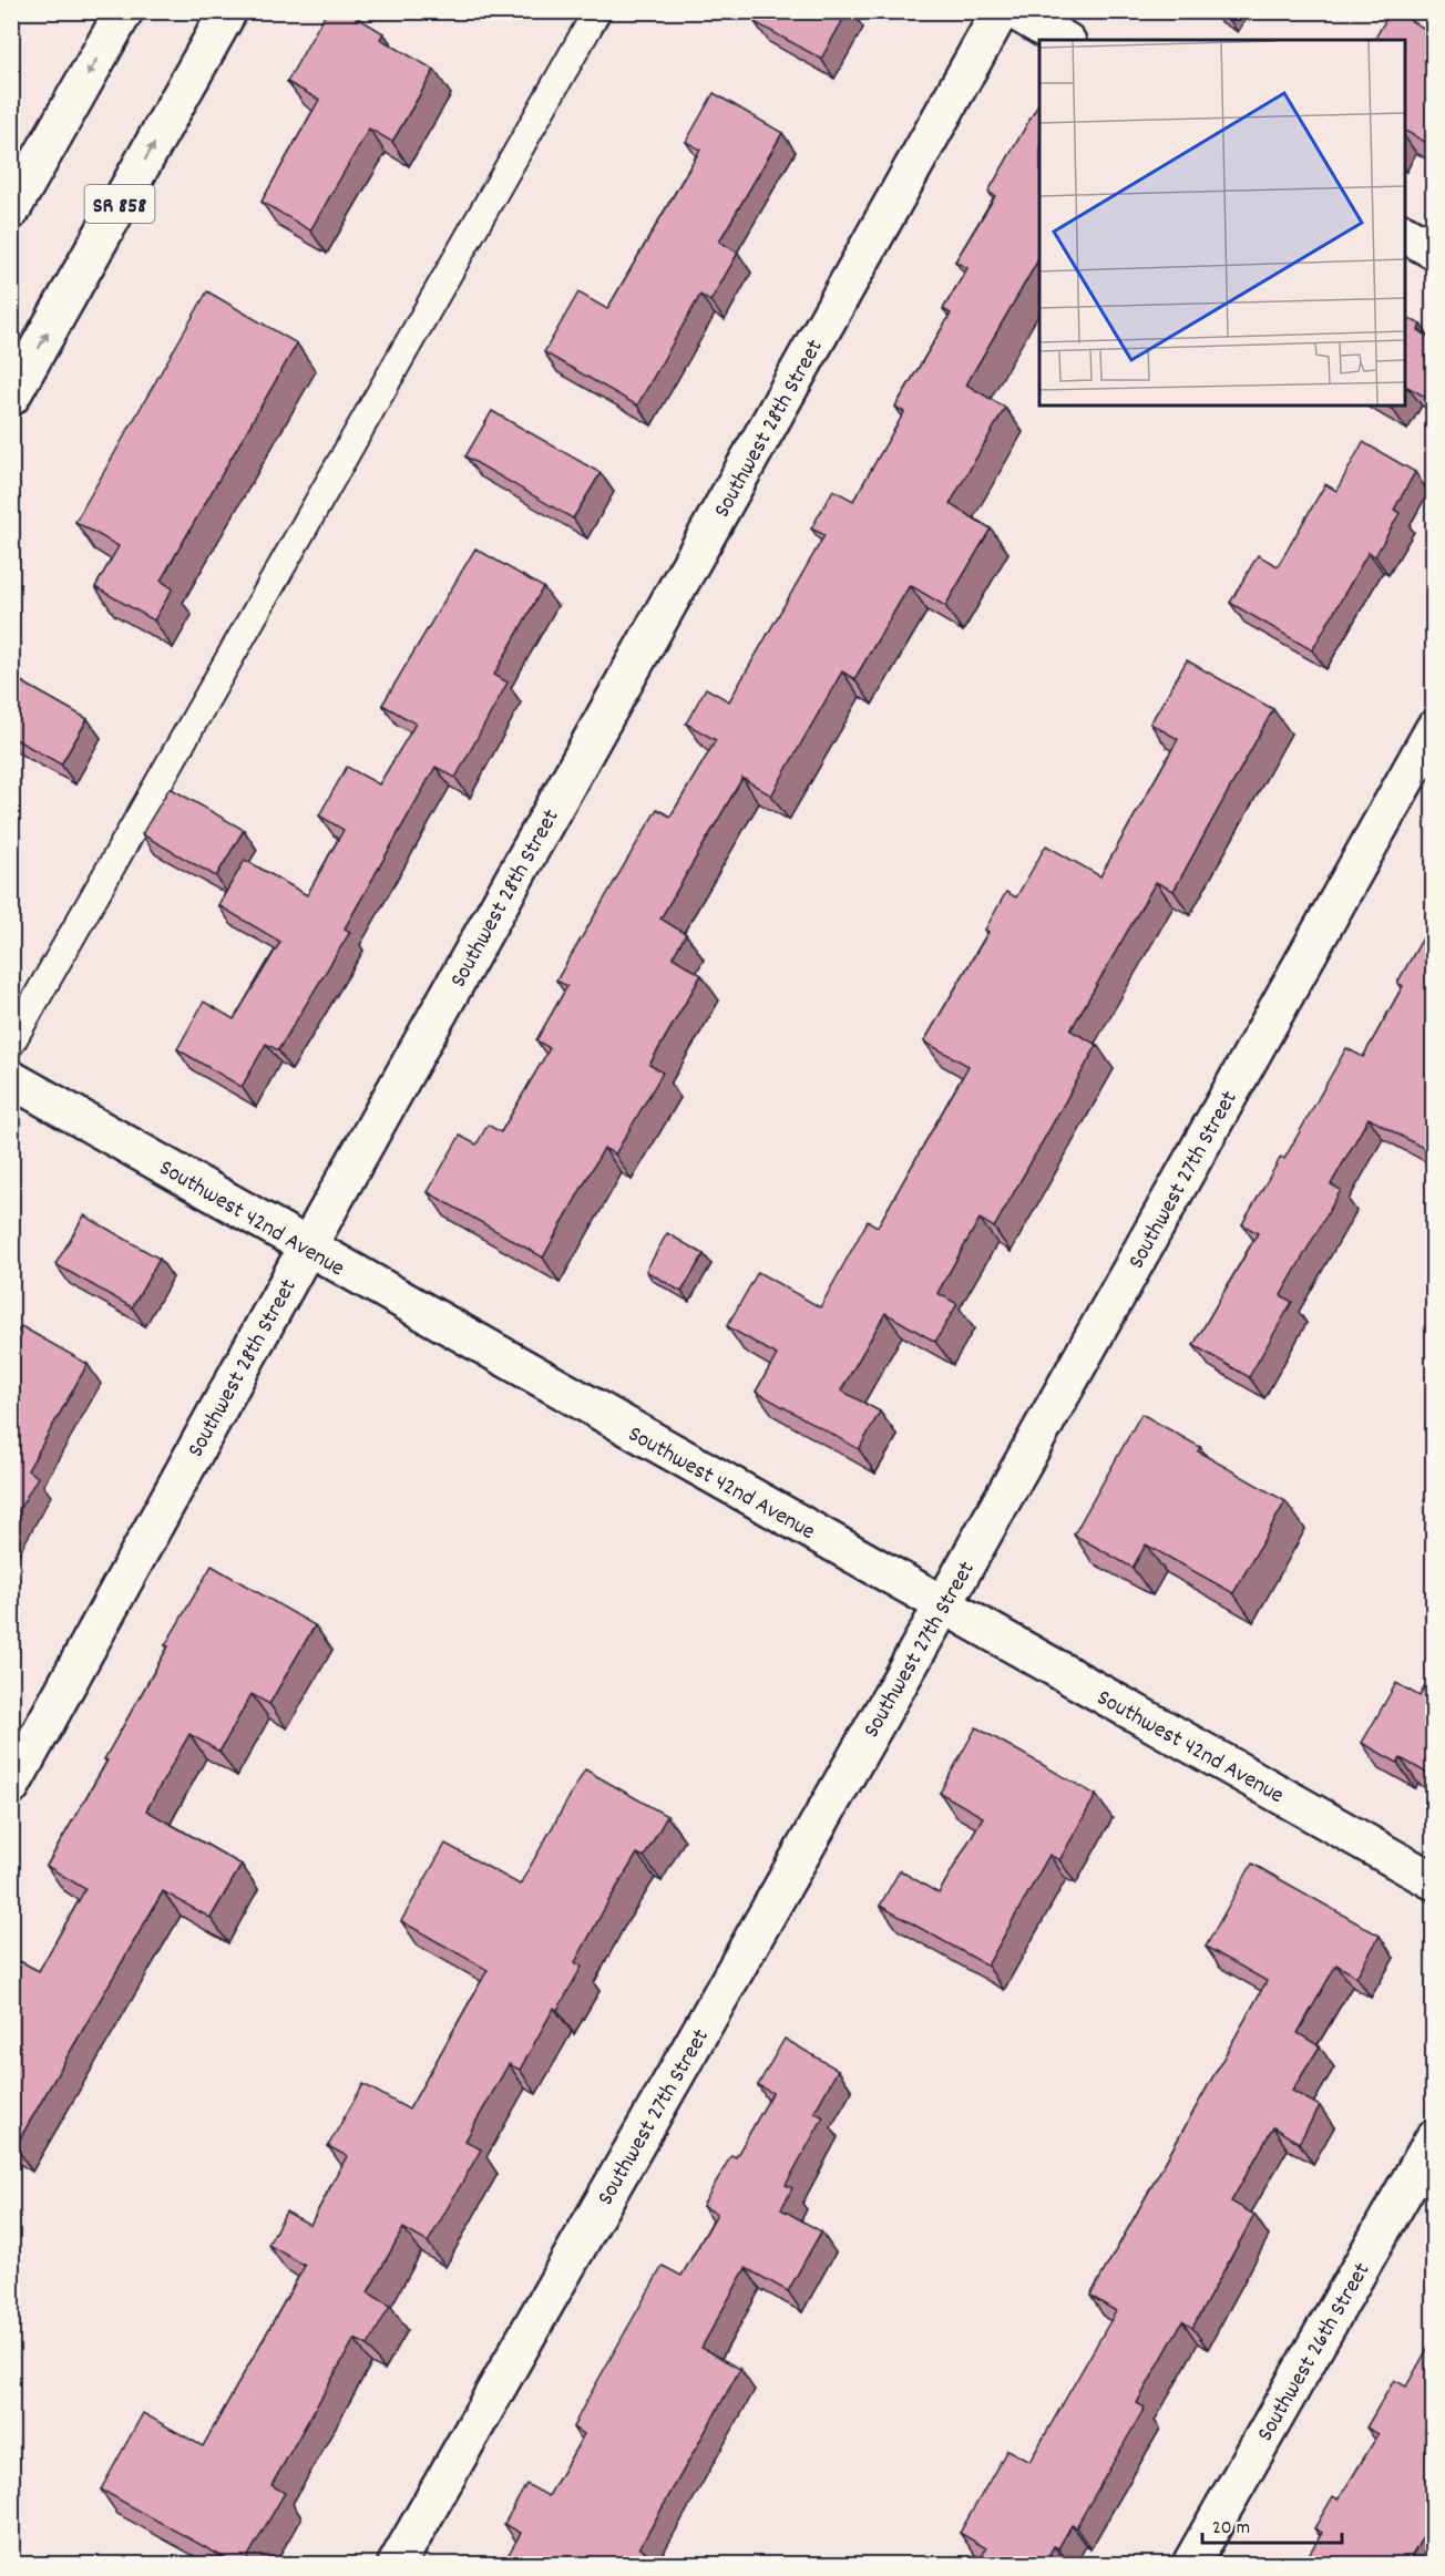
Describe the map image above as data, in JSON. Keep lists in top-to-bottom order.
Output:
{
  "streets": {
    "street": [
      "SR 858",
      "Southwest 28th Street",
      "Southwest 27th Street",
      "Southwest 42nd Avenue",
      "Southwest 26th Street"
    ]
  },
  "crossings": [
    ["Southwest 28th Street", "Southwest 42nd Avenue"],
    ["Southwest 27th Street", "Southwest 42nd Avenue"]
  ],
  "scale_bar": "20 m"
}
